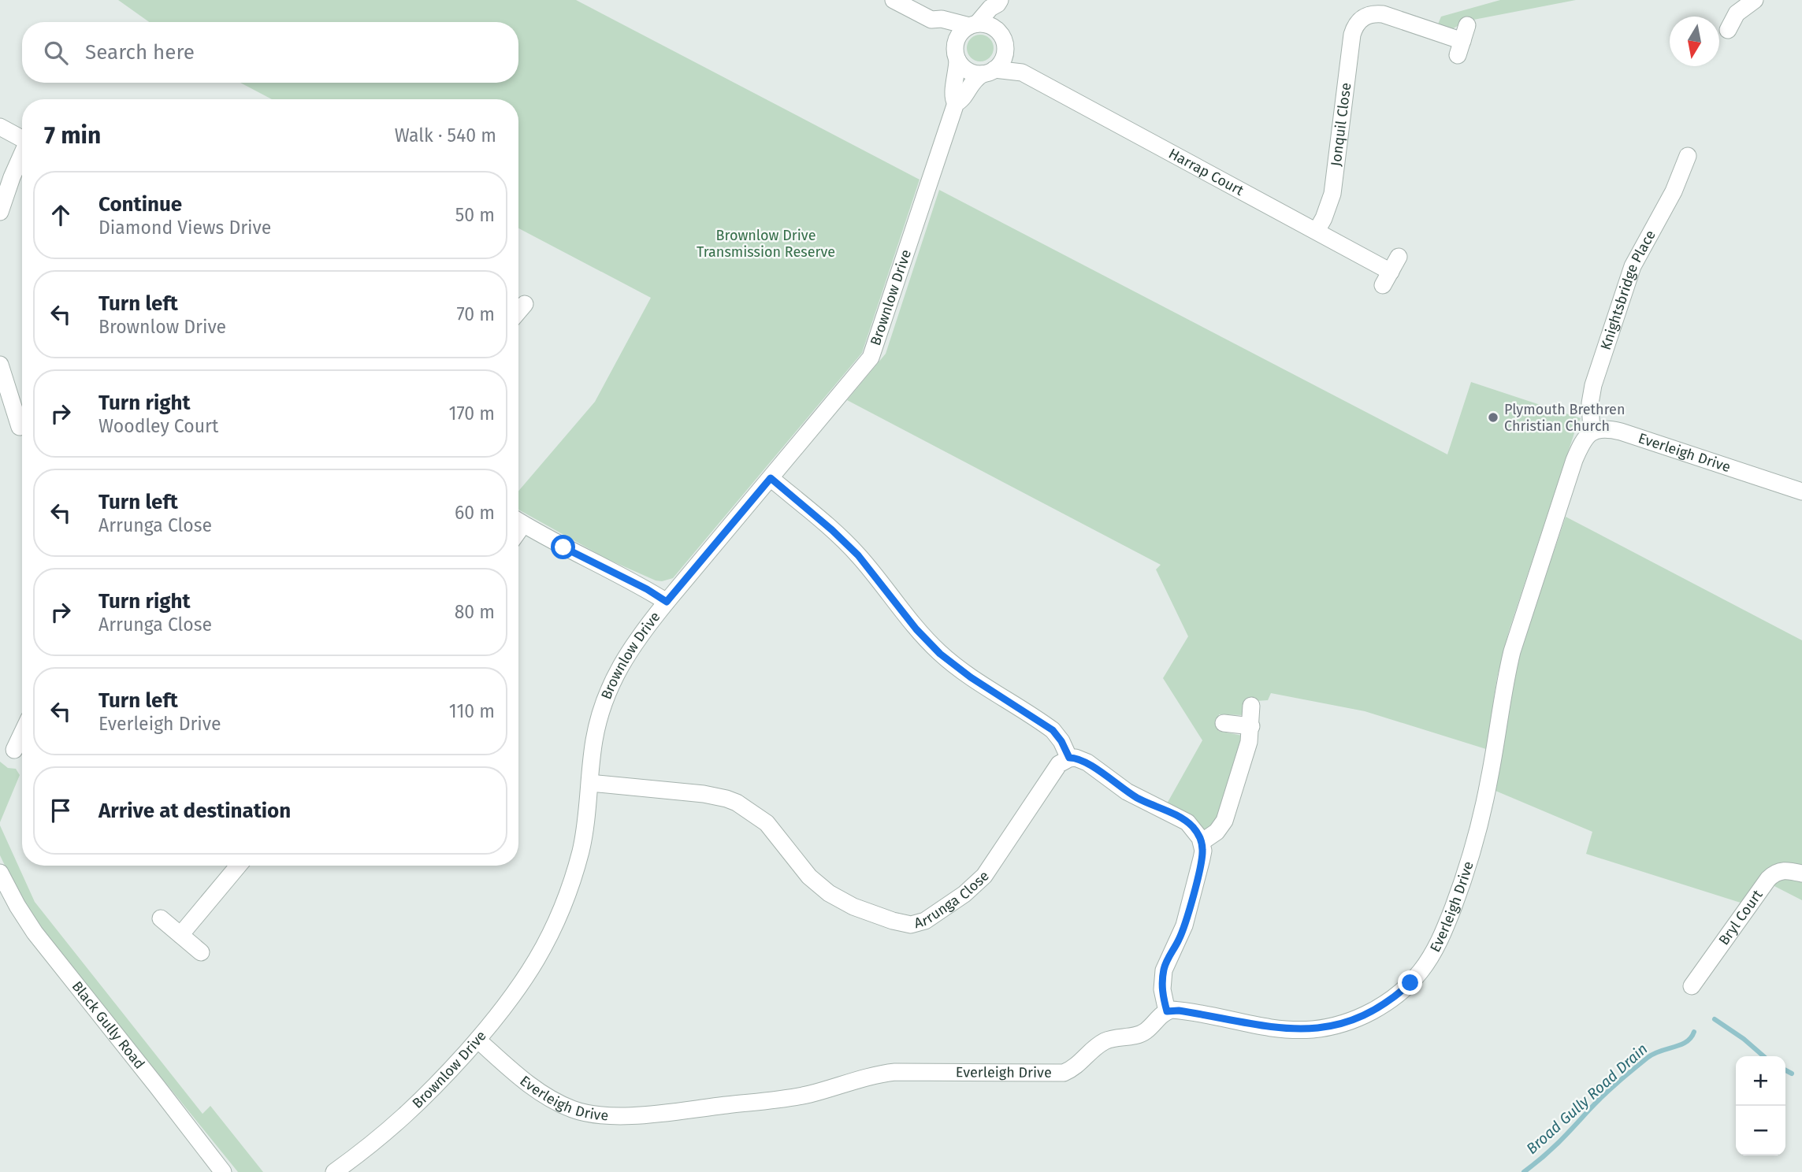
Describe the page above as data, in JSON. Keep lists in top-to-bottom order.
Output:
{
  "streets": {
    "street": [
      "Jonquil Close",
      "Harrap Court",
      "Knightsbridge Place",
      "Brownlow Drive",
      "Everleigh Drive",
      "Arrunga Close",
      "Bryl Court",
      "Black Gully Road"
    ]
  },
  "crossings": [
    ["Jonquil Close", "Harrap Court"],
    ["Harrap Court", "Brownlow Drive"],
    ["Knightsbridge Place", "Everleigh Drive"],
    ["Brownlow Drive", "Everleigh Drive"],
    ["Brownlow Drive", "Arrunga Close"]
  ],
  "water": ["Broad Gully Road Drain"],
  "parks": ["Brownlow Drive Transmission Reserve"],
  "places": ["Plymouth Brethren Christian Church"],
  "north": "bottom",
  "page": {
    "search": "Search here",
    "heading": ["7 min", "Walk · 540 m"],
    "list": [
      ["Continue", "Diamond Views Drive", "50 m"],
      ["Turn left", "Brownlow Drive", "70 m"],
      ["Turn right", "Woodley Court", "170 m"],
      ["Turn left", "Arrunga Close", "60 m"],
      ["Turn right", "Arrunga Close", "80 m"],
      ["Turn left", "Everleigh Drive", "110 m"],
      "Arrive at destination"
    ],
    "map_buttons": ["+", "−"]
  }
}
